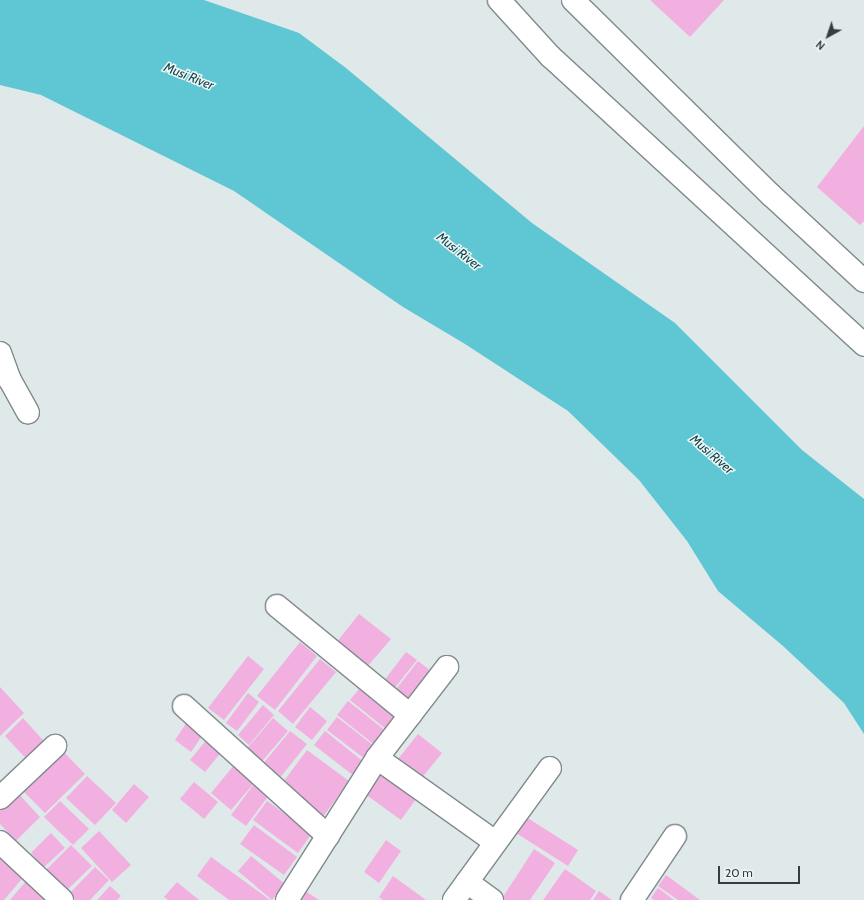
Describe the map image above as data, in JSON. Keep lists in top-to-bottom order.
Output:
{
  "water": ["Musi River"],
  "scale_bar": "20 m",
  "north": "bottom left"
}
